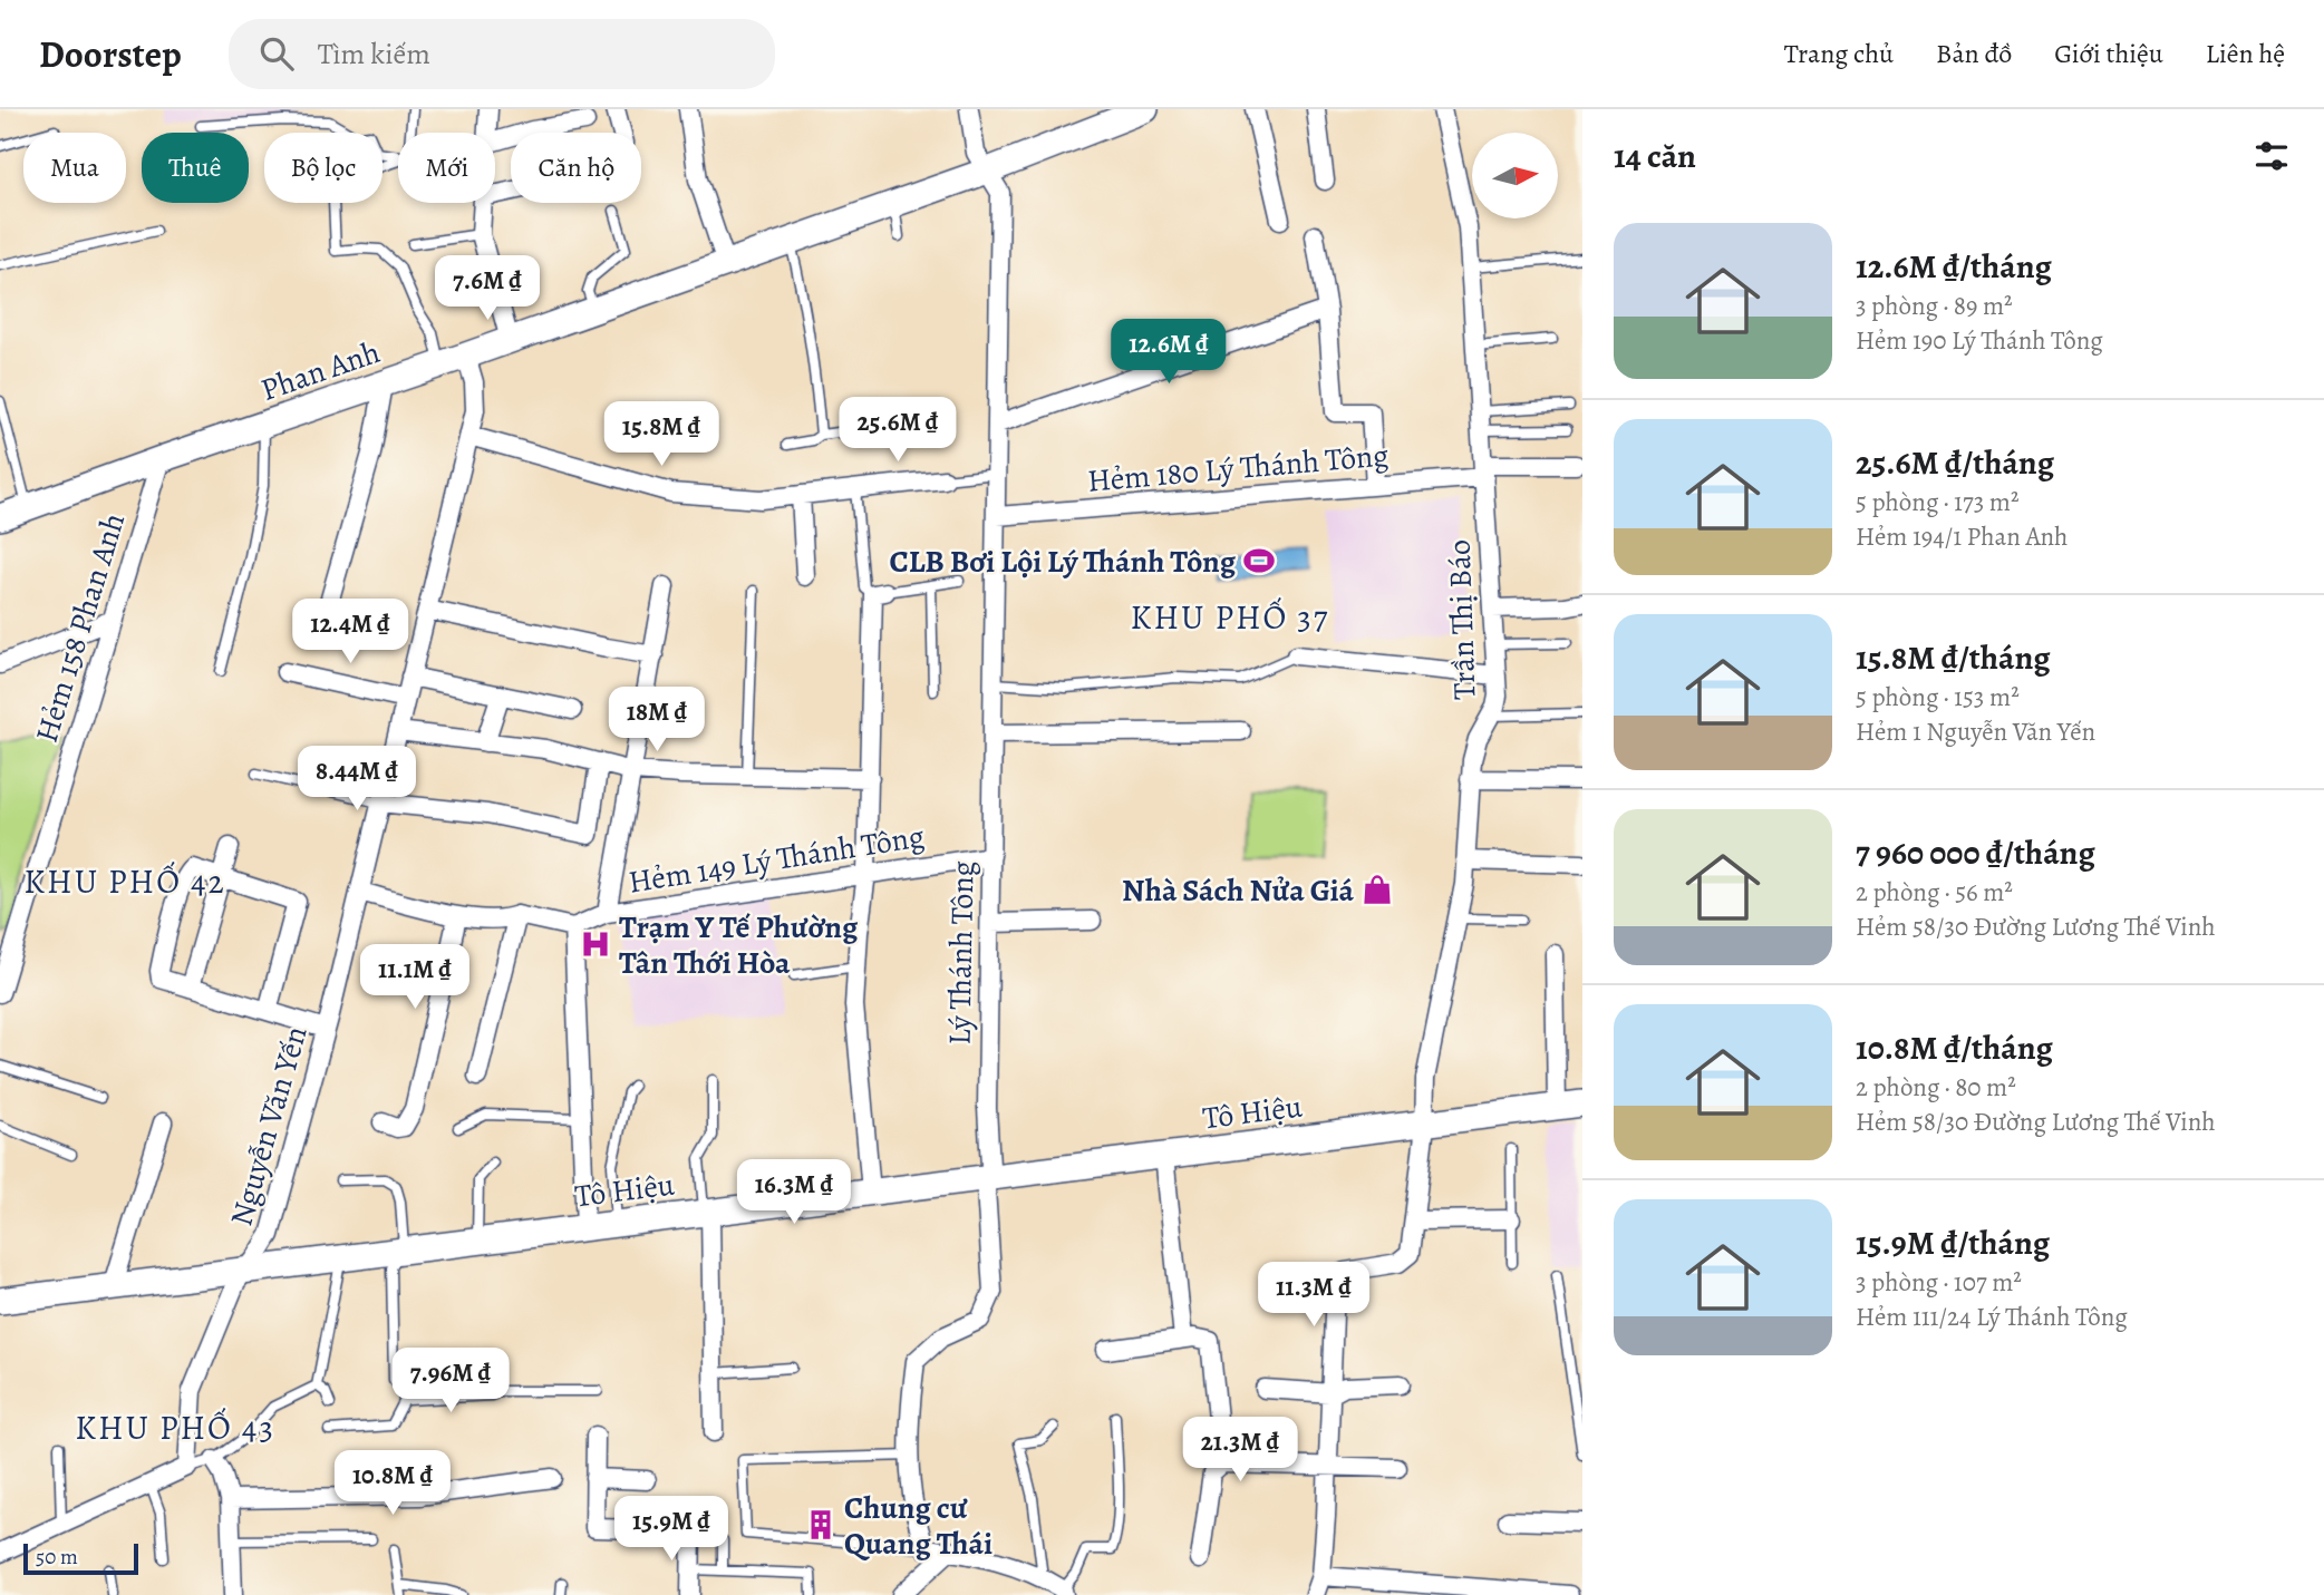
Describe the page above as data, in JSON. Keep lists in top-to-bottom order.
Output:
{
  "streets": {
    "street": [
      "Phan Anh",
      "Hẻm 180 Lý Thánh Tông",
      "Trần Thị Báo",
      "Hẻm 158 Phan Anh",
      "Hẻm 149 Lý Thánh Tông",
      "Lý Thánh Tông",
      "Tô Hiệu",
      "Nguyễn Văn Yến"
    ]
  },
  "crossings": [
    ["Phan Anh", "Hẻm 158 Phan Anh"],
    ["Phan Anh", "Lý Thánh Tông"],
    ["Phan Anh", "Nguyễn Văn Yến"],
    ["Hẻm 180 Lý Thánh Tông", "Trần Thị Báo"],
    ["Hẻm 180 Lý Thánh Tông", "Lý Thánh Tông"],
    ["Trần Thị Báo", "Tô Hiệu"],
    ["Hẻm 149 Lý Thánh Tông", "Lý Thánh Tông"],
    ["Lý Thánh Tông", "Tô Hiệu"],
    ["Tô Hiệu", "Nguyễn Văn Yến"]
  ],
  "districts": ["KHU PHỐ 37", "KHU PHỐ 42", "KHU PHỐ 43"],
  "places": {
    "sports": ["CLB Bơi Lội Lý Thánh Tông"],
    "shop": ["Nhà Sách Nửa Giá"],
    "hospital": ["Trạm Y Tế Phường Tân Thới Hòa"],
    "building": ["Chung cư Quang Thái"]
  },
  "scale_bar": "50 m",
  "north": "right",
  "page": {
    "header": "Doorstep",
    "search": "Tìm kiếm",
    "nav": [
      "Trang chủ",
      "Bản đồ",
      "Giới thiệu",
      "Liên hệ"
    ],
    "heading": "14 căn",
    "chip": [
      "Mua",
      "Thuê",
      "Bộ lọc",
      "Mới",
      "Căn hộ"
    ],
    "list": [
      {
        "name": "12.6M ₫/tháng",
        "note": "3 phòng · 89 m² · Hẻm 190 Lý Thánh Tông"
      },
      {
        "name": "25.6M ₫/tháng",
        "note": "5 phòng · 173 m² · Hẻm 194/1 Phan Anh"
      },
      {
        "name": "15.8M ₫/tháng",
        "note": "5 phòng · 153 m² · Hẻm 1 Nguyễn Văn Yến"
      },
      {
        "name": "7 960 000 ₫/tháng",
        "note": "2 phòng · 56 m² · Hẻm 58/30 Đường Lương Thế Vinh"
      },
      {
        "name": "10.8M ₫/tháng",
        "note": "2 phòng · 80 m² · Hẻm 58/30 Đường Lương Thế Vinh"
      },
      {
        "name": "15.9M ₫/tháng",
        "note": "3 phòng · 107 m² · Hẻm 111/24 Lý Thánh Tông"
      }
    ],
    "price": [
      "7.6M ₫",
      "12.6M ₫",
      "25.6M ₫",
      "15.8M ₫",
      "12.4M ₫",
      "18M ₫",
      "8.44M ₫",
      "11.1M ₫",
      "16.3M ₫",
      "11.3M ₫",
      "7.96M ₫",
      "21.3M ₫",
      "10.8M ₫",
      "15.9M ₫"
    ],
    "scale": "50 m"
  }
}
